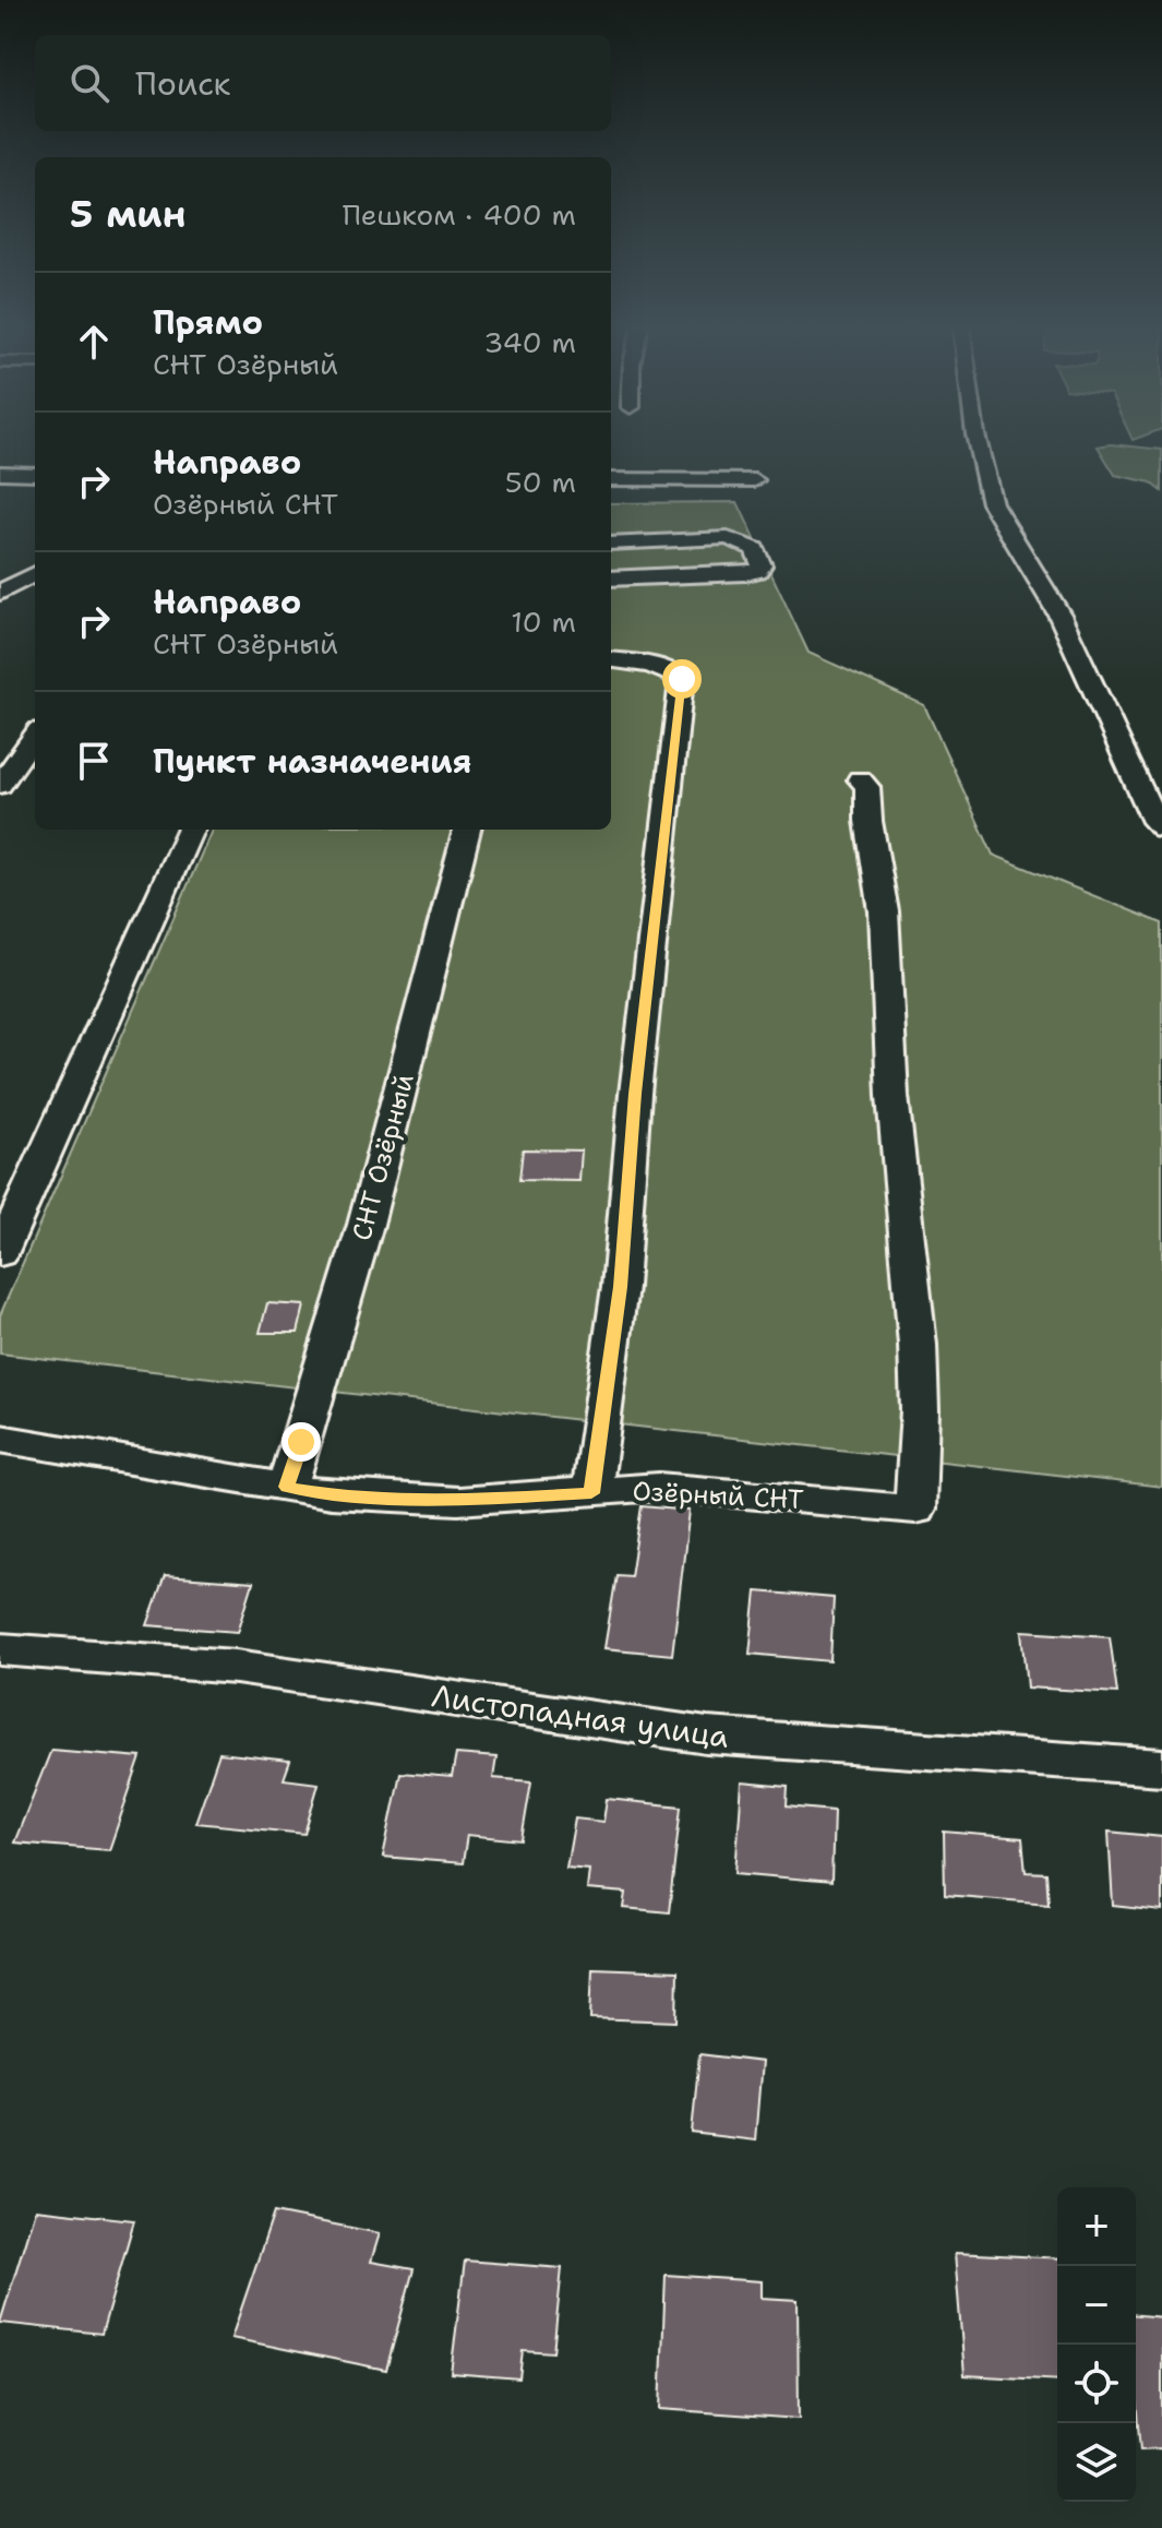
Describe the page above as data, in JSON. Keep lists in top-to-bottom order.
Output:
{
  "streets": {
    "street": ["СНТ Озёрный", "Озёрный СНТ", "Листопадная улица"]
  },
  "crossings": [
    ["СНТ Озёрный", "Озёрный СНТ"]
  ],
  "page": {
    "search": "Поиск",
    "heading": ["5 мин", "Пешком · 400 m"],
    "list": [
      ["Прямо", "СНТ Озёрный", "340 m"],
      ["Направо", "Озёрный СНТ", "50 m"],
      ["Направо", "СНТ Озёрный", "10 m"],
      "Пункт назначения"
    ],
    "map_buttons": ["+", "−"]
  }
}
